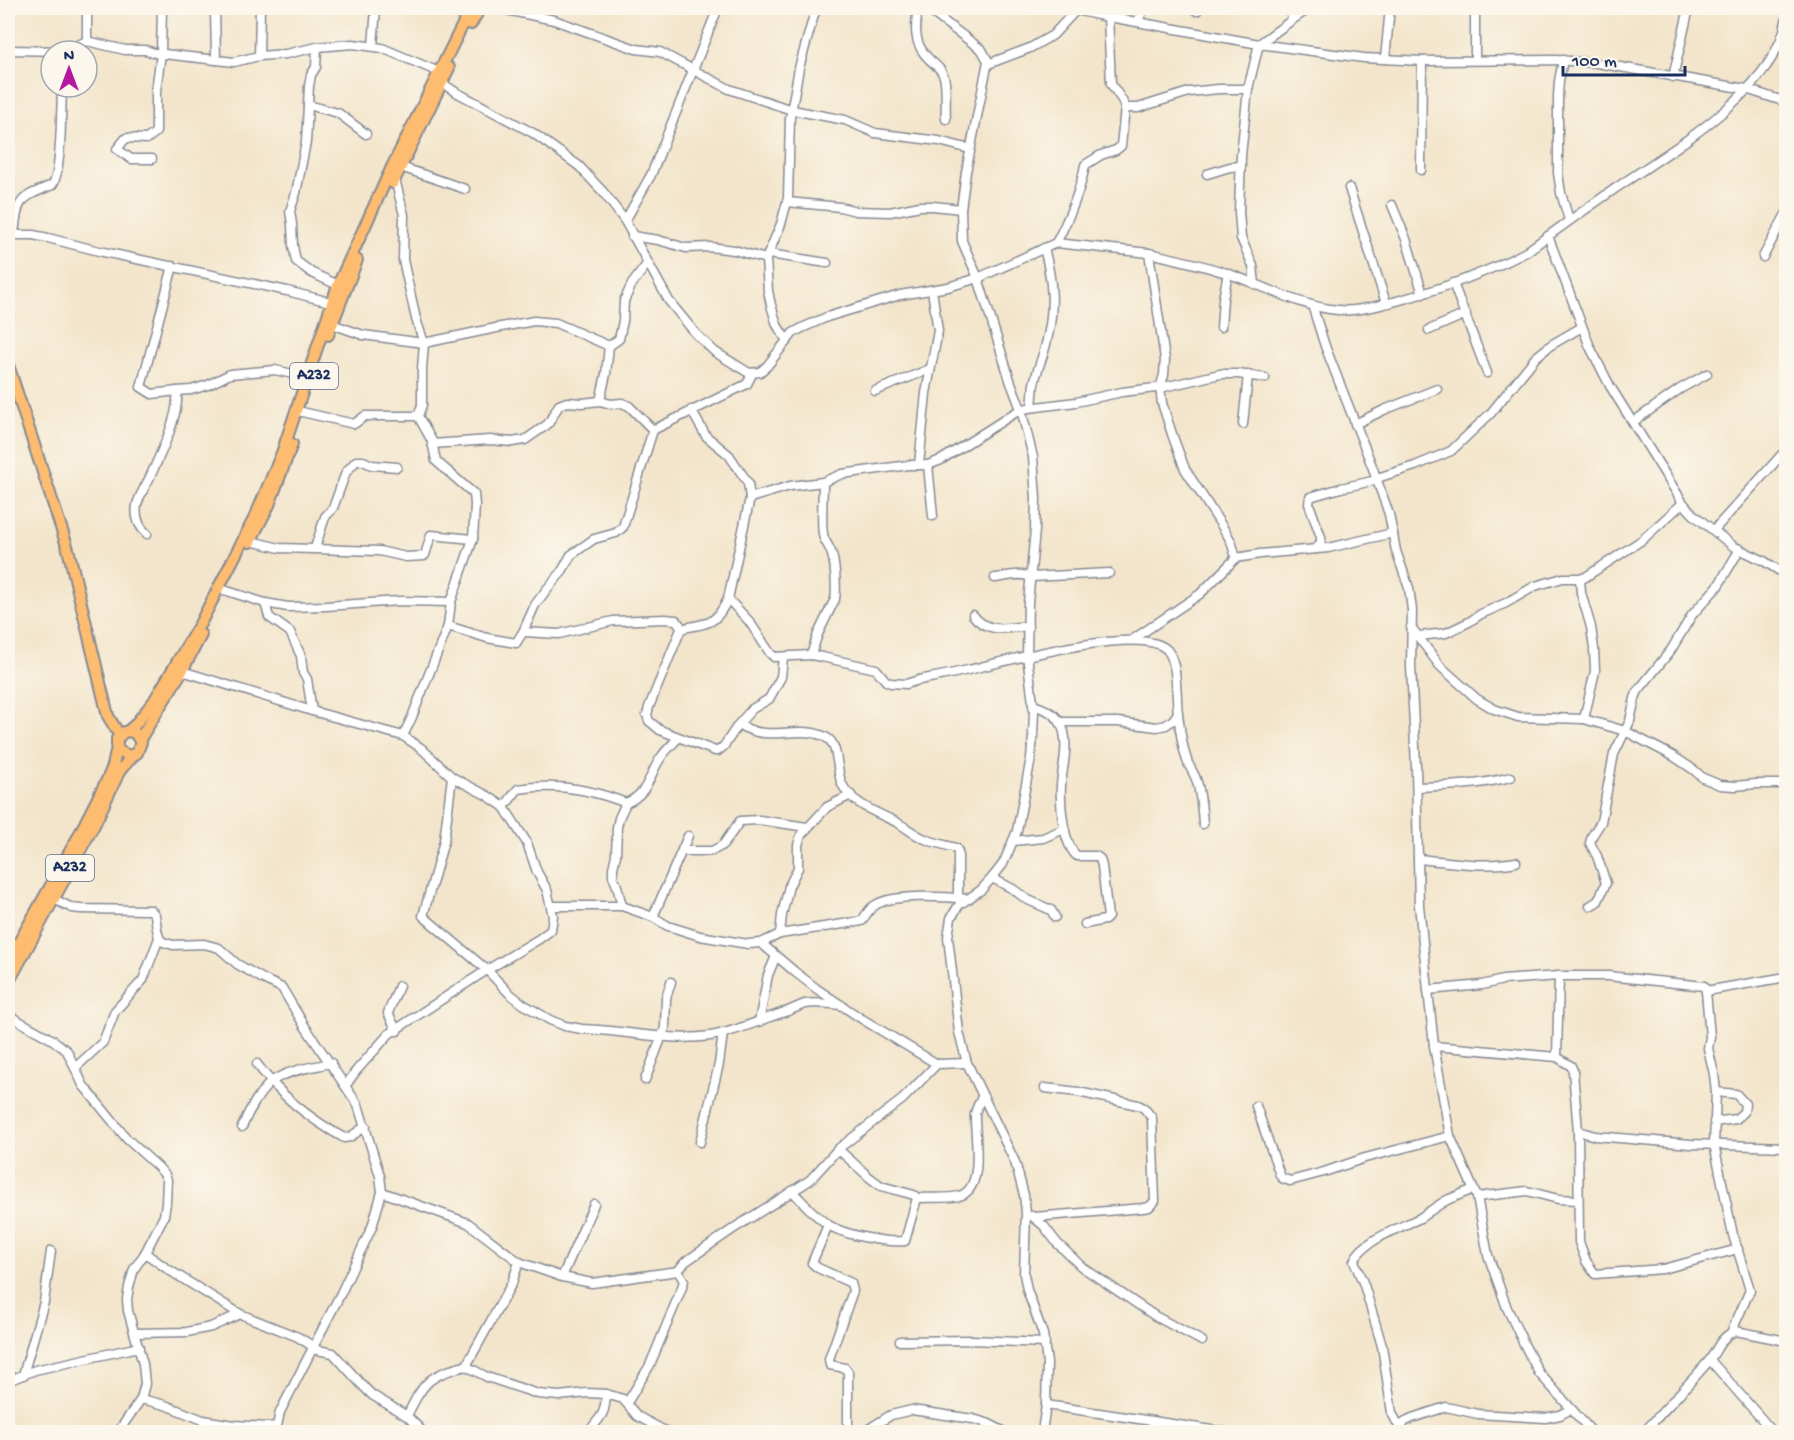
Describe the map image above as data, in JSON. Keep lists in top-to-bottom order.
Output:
{
  "streets": {
    "main road": ["A232"]
  },
  "scale_bar": "100 m",
  "north": "top"
}
